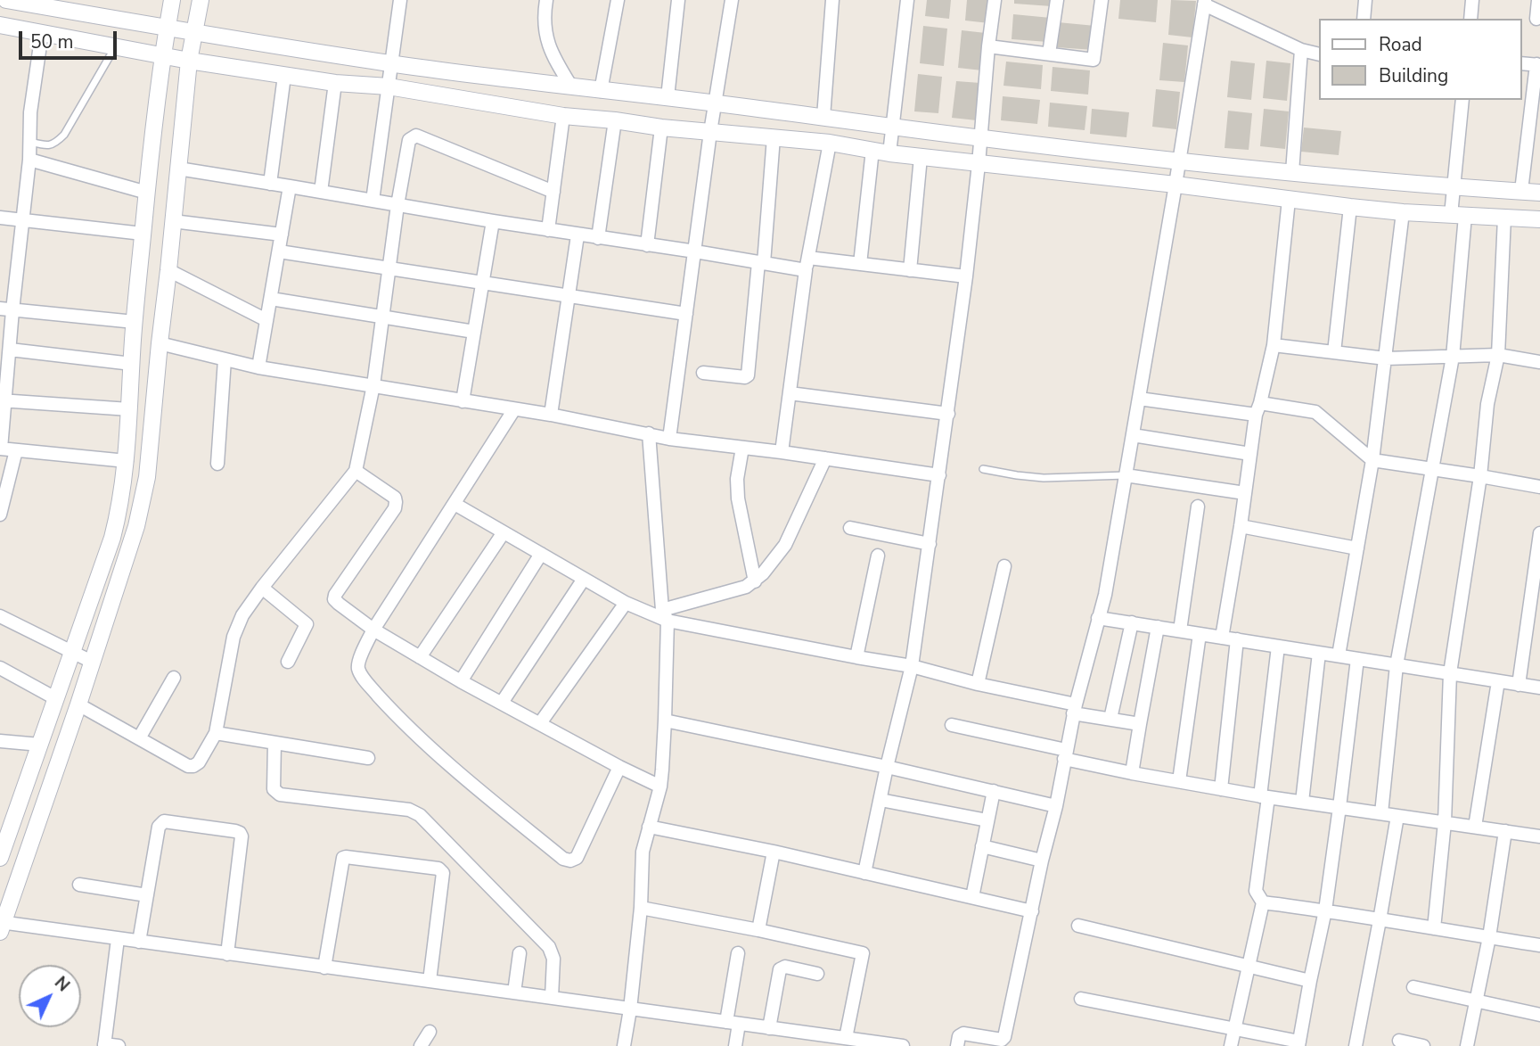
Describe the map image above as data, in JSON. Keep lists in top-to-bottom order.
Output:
{
  "legend": ["Road", "Building"],
  "scale_bar": "50 m",
  "north": "top right"
}
